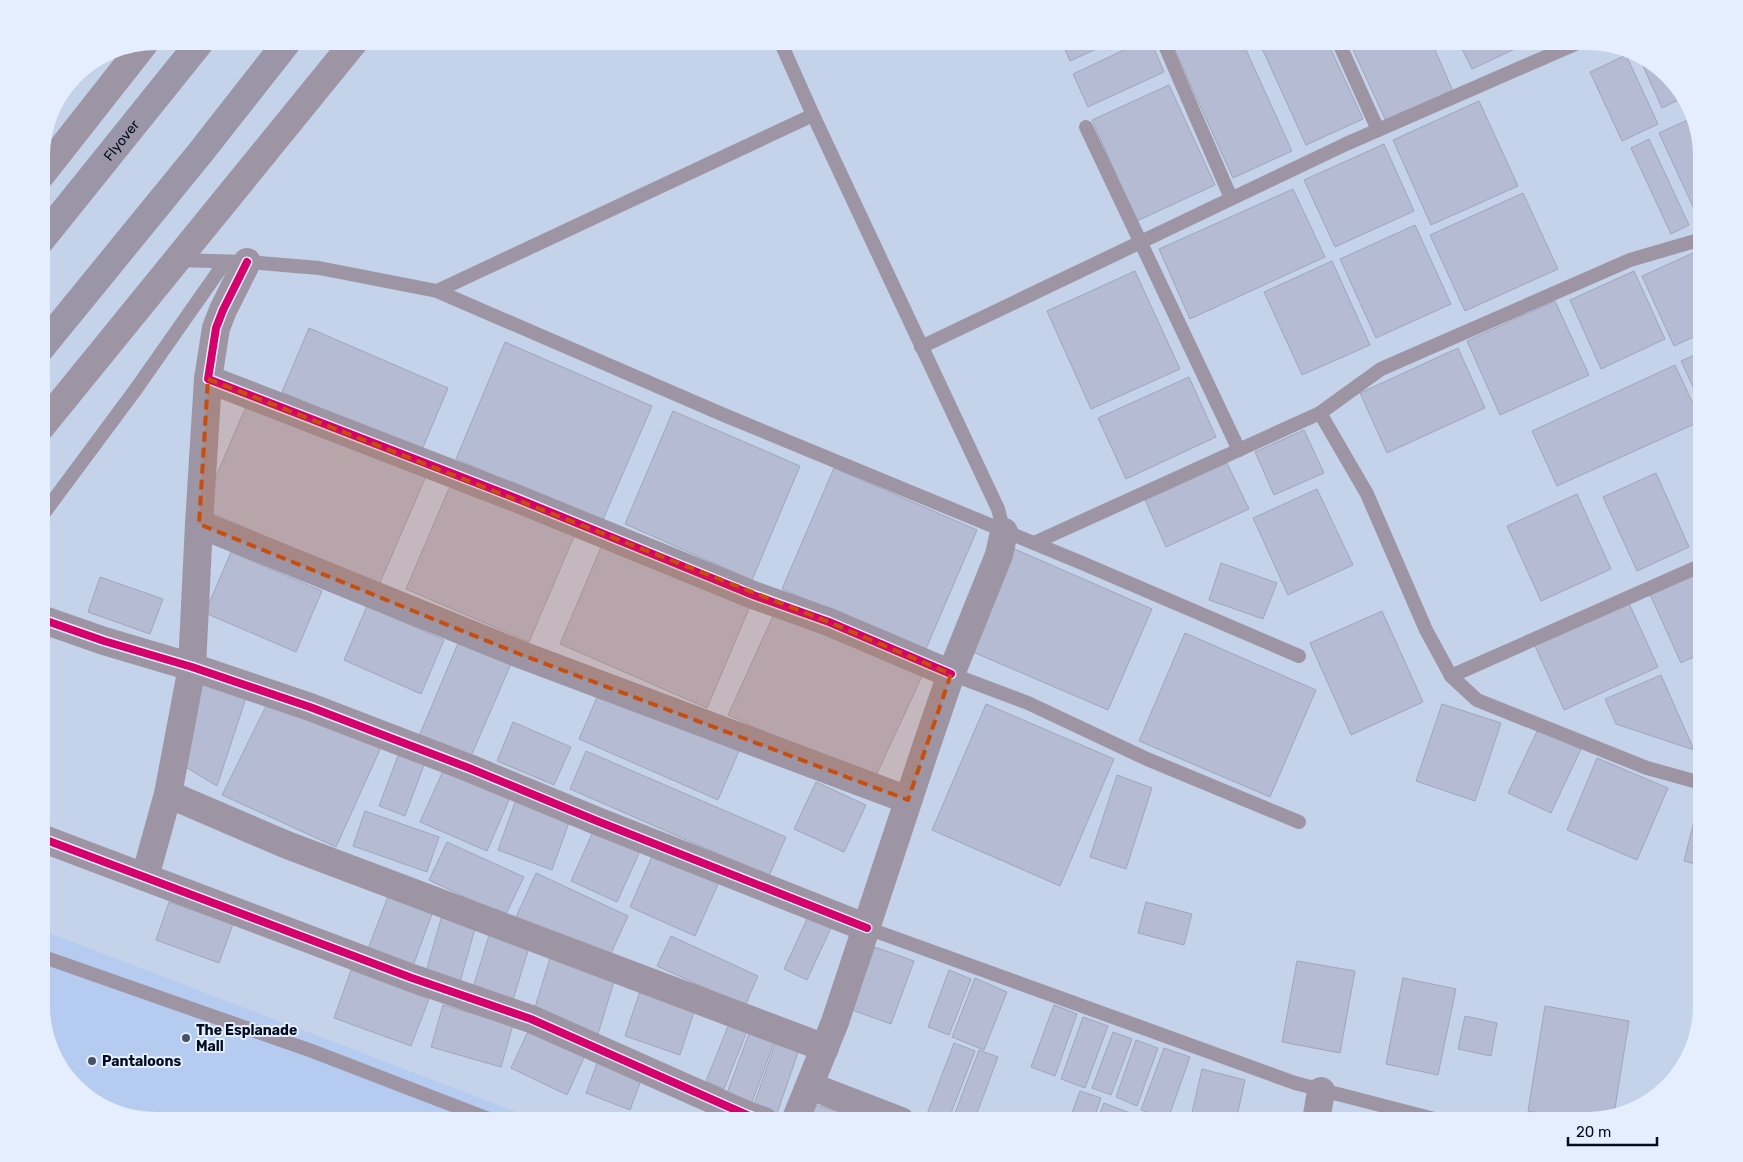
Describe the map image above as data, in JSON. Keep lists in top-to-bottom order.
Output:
{
  "streets": {
    "main road": ["Flyover"]
  },
  "places": ["The Esplanade Mall", "Pantaloons"],
  "scale_bar": "20 m"
}
